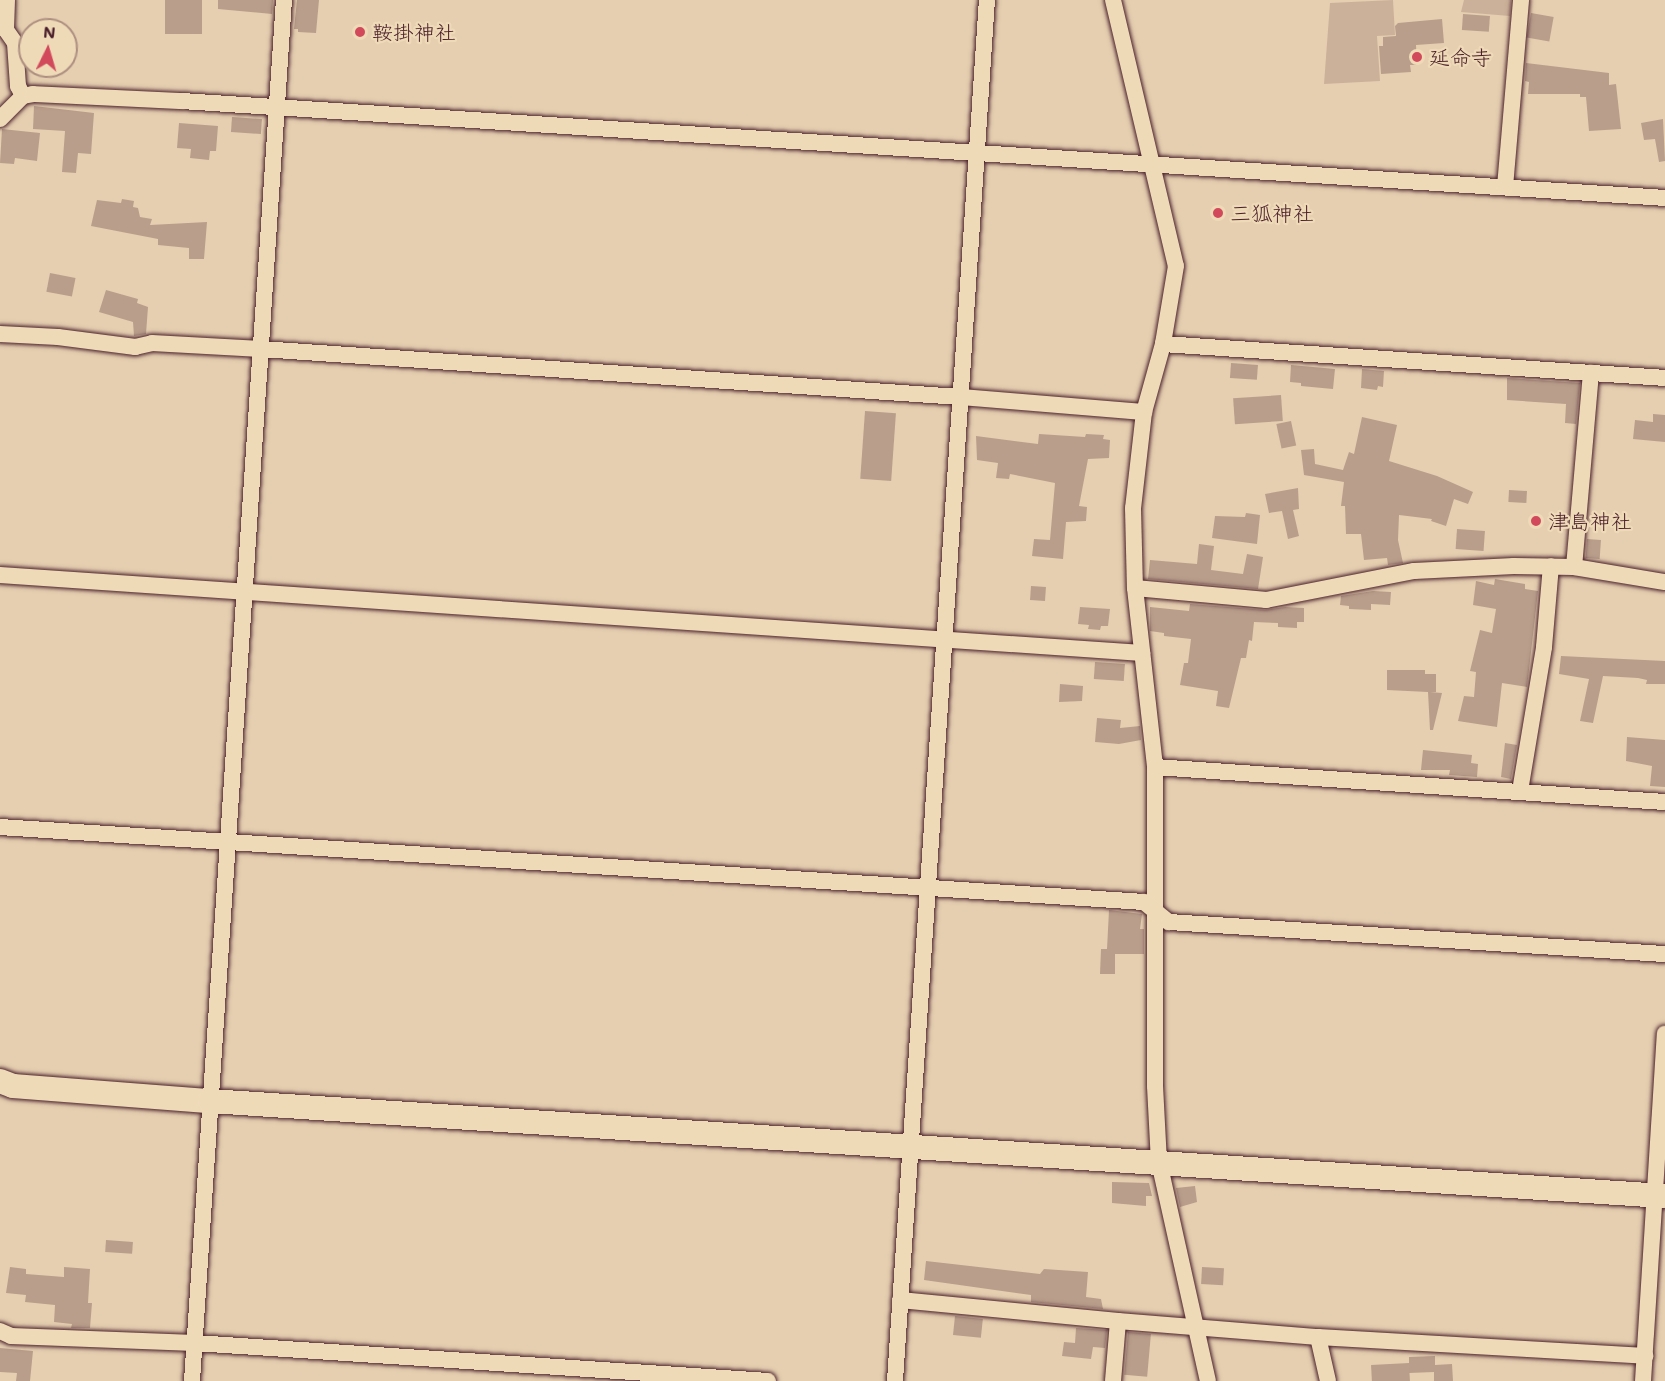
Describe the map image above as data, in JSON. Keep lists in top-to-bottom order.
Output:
{
  "places": [
    "鞍掛神社",
    "延命寺",
    "三狐神社",
    "津島神社"
  ],
  "north": "top"
}
